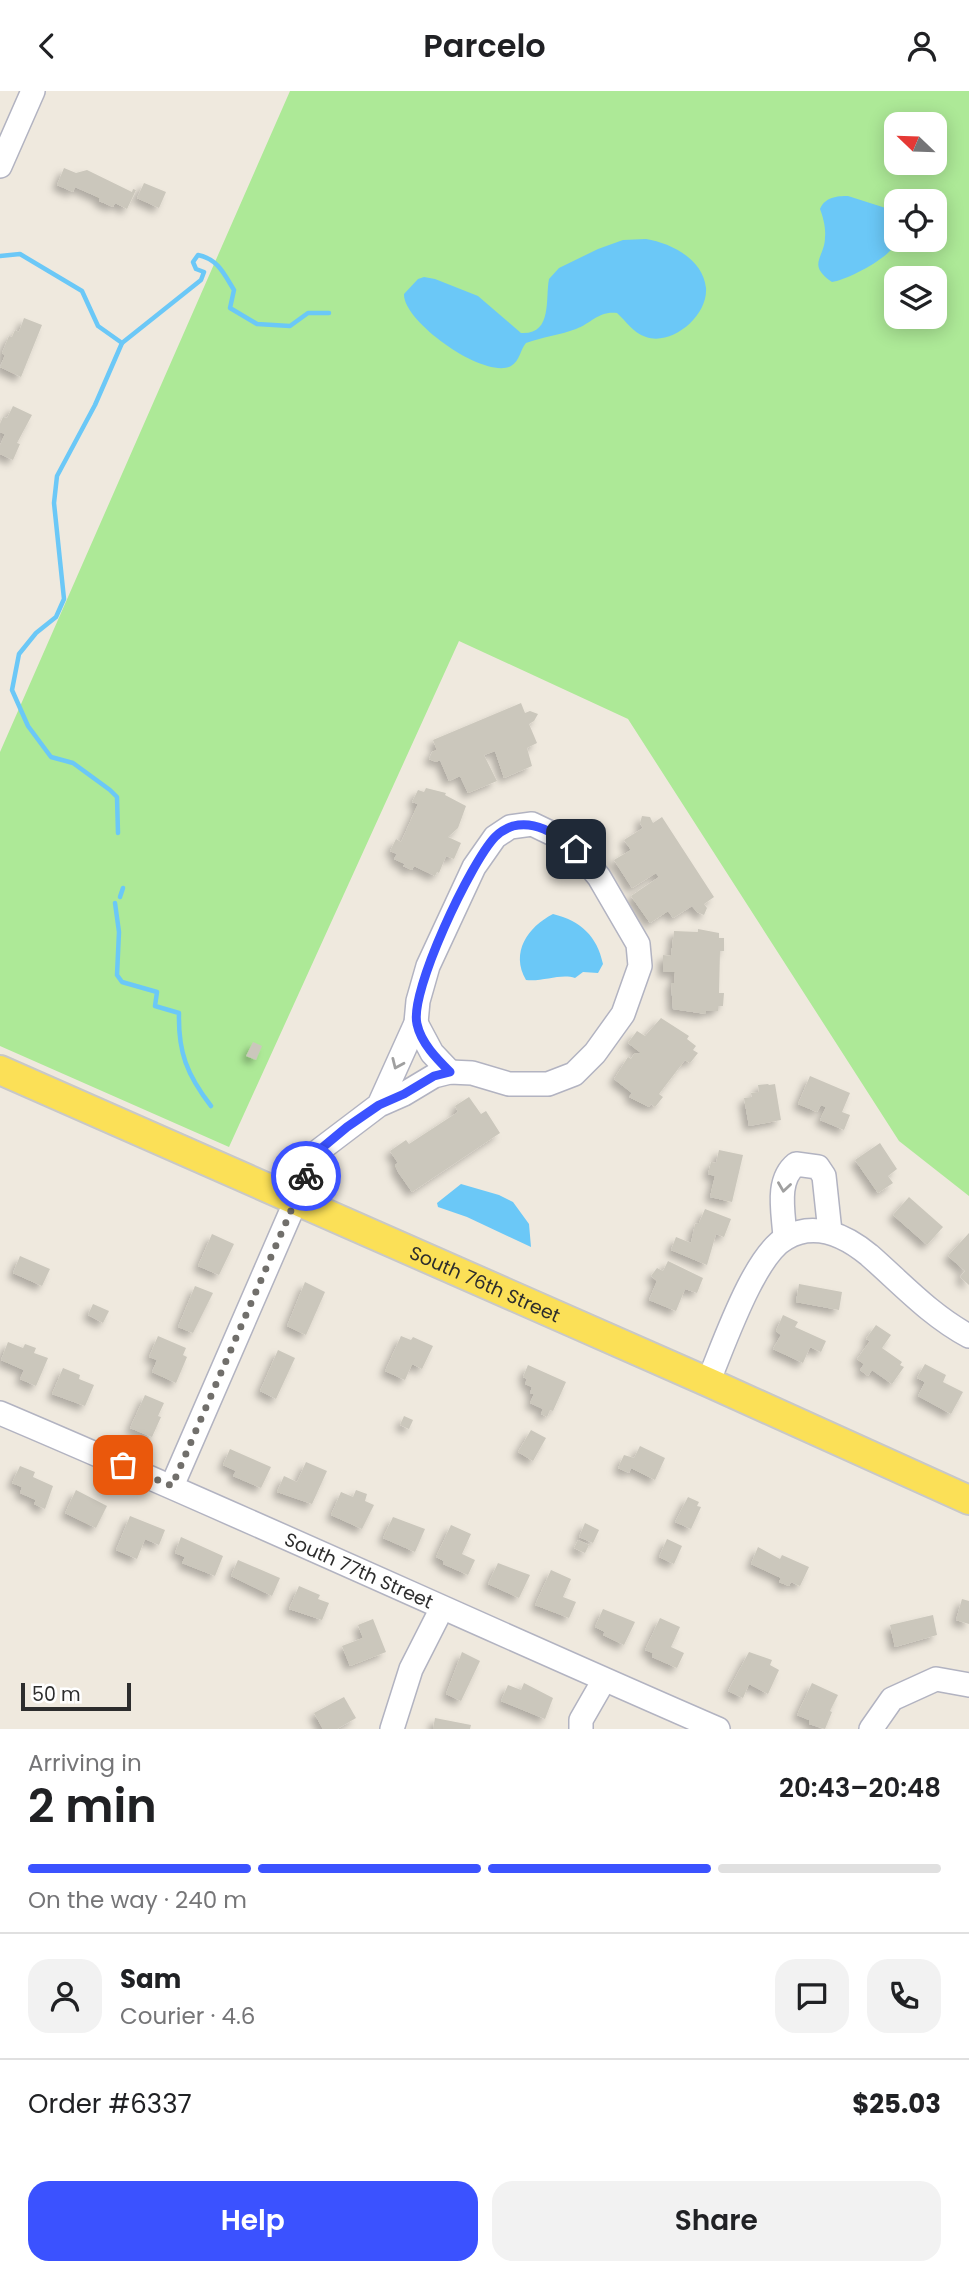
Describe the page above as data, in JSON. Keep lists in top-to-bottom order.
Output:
{
  "streets": {
    "main road": ["South 76th Street"],
    "street": ["South 77th Street"]
  },
  "scale_bar": "50 m",
  "north": "top left",
  "page": {
    "header": "Parcelo",
    "scale": "50 m",
    "heading": ["2 min", "Arriving in", "20:43–20:48"],
    "panel": [
      "Sam",
      "Courier · 4.6",
      "Order #6337",
      "$25.03"
    ],
    "bar": "On the way · 240 m",
    "buttons": ["Help", "Share"]
  }
}
